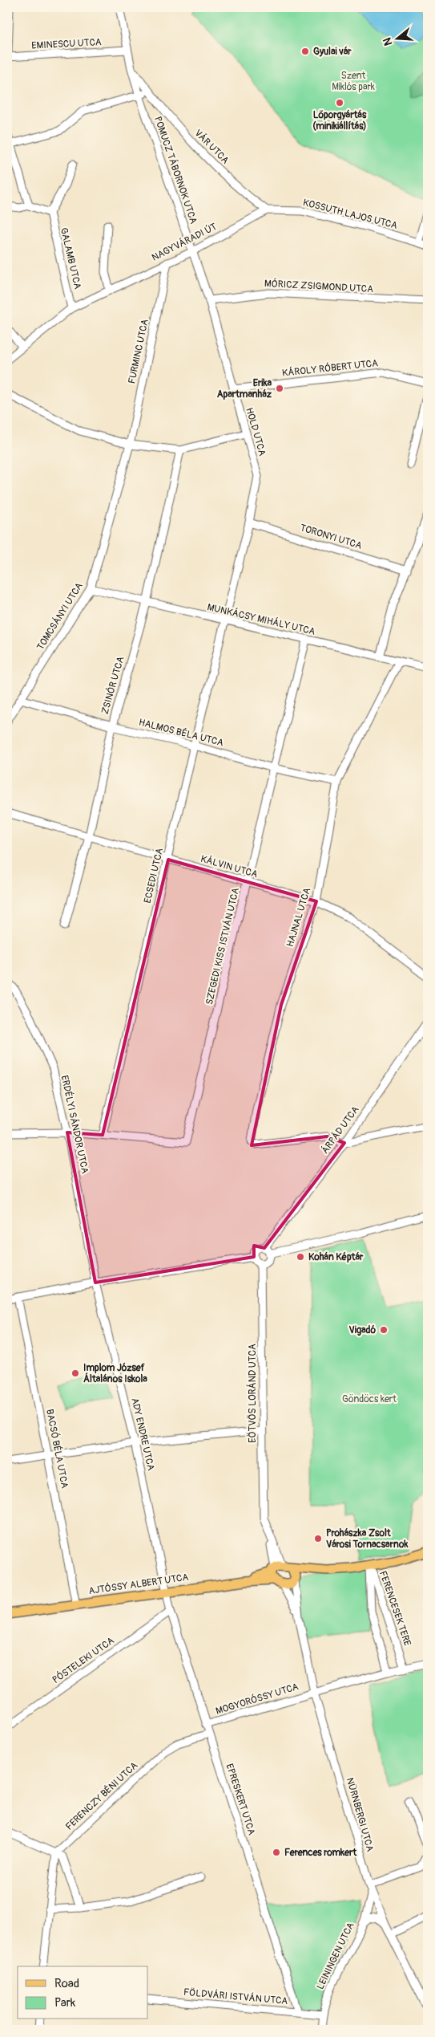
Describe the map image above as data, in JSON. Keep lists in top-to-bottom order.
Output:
{
  "streets": {
    "main road": ["AJTÓSSY ALBERT UTCA"],
    "street": [
      "EMINESCU UTCA",
      "VÁR UTCA",
      "POMUCZ TÁBORNOK UTCA",
      "KOSSUTH LAJOS UTCA",
      "NAGYVÁRADI ÚT",
      "GALAMB UTCA",
      "MÓRICZ ZSIGMOND UTCA",
      "FURMINC UTCA",
      "KÁROLY RÓBERT UTCA",
      "HOLD UTCA",
      "TORONYI UTCA",
      "TOMCSÁNYI UTCA",
      "MUNKÁCSY MIHÁLY UTCA",
      "ZSINÓR UTCA",
      "HALMOS BÉLA UTCA",
      "KÁLVIN UTCA",
      "ECSEDI UTCA",
      "HAJNAL UTCA",
      "SZEGEDI KISS ISTVÁN UTCA",
      "ERDÉLYI SÁNDOR UTCA",
      "ÁRPÁD UTCA",
      "EÖTVÖS LORÁND UTCA",
      "ADY ENDRE UTCA",
      "BACSÓ BÉLA UTCA",
      "FERENCESEK TERE",
      "PÓSTELEKI UTCA",
      "MOGYORÓSSY UTCA",
      "FERENCZY BÉNI UTCA",
      "EPRESKERT UTCA",
      "NÜRNBERGI UTCA",
      "LEININGEN UTCA",
      "FÖLDVÁRI ISTVÁN UTCA"
    ]
  },
  "crossings": [
    ["EMINESCU UTCA", "VÁR UTCA"],
    ["VÁR UTCA", "POMUCZ TÁBORNOK UTCA"],
    ["VÁR UTCA", "KOSSUTH LAJOS UTCA"],
    ["VÁR UTCA", "NAGYVÁRADI ÚT"],
    ["POMUCZ TÁBORNOK UTCA", "NAGYVÁRADI ÚT"],
    ["POMUCZ TÁBORNOK UTCA", "HOLD UTCA"],
    ["KOSSUTH LAJOS UTCA", "NAGYVÁRADI ÚT"],
    ["NAGYVÁRADI ÚT", "GALAMB UTCA"],
    ["NAGYVÁRADI ÚT", "FURMINC UTCA"],
    ["NAGYVÁRADI ÚT", "HOLD UTCA"],
    ["MÓRICZ ZSIGMOND UTCA", "HOLD UTCA"],
    ["FURMINC UTCA", "TOMCSÁNYI UTCA"],
    ["KÁROLY RÓBERT UTCA", "HOLD UTCA"],
    ["HOLD UTCA", "TORONYI UTCA"],
    ["HOLD UTCA", "MUNKÁCSY MIHÁLY UTCA"],
    ["HOLD UTCA", "ECSEDI UTCA"],
    ["TOMCSÁNYI UTCA", "MUNKÁCSY MIHÁLY UTCA"],
    ["TOMCSÁNYI UTCA", "HALMOS BÉLA UTCA"],
    ["MUNKÁCSY MIHÁLY UTCA", "ZSINÓR UTCA"],
    ["MUNKÁCSY MIHÁLY UTCA", "ECSEDI UTCA"],
    ["MUNKÁCSY MIHÁLY UTCA", "HAJNAL UTCA"],
    ["MUNKÁCSY MIHÁLY UTCA", "SZEGEDI KISS ISTVÁN UTCA"],
    ["ZSINÓR UTCA", "HALMOS BÉLA UTCA"],
    ["ZSINÓR UTCA", "KÁLVIN UTCA"],
    ["HALMOS BÉLA UTCA", "ECSEDI UTCA"],
    ["HALMOS BÉLA UTCA", "HAJNAL UTCA"],
    ["HALMOS BÉLA UTCA", "SZEGEDI KISS ISTVÁN UTCA"],
    ["KÁLVIN UTCA", "ECSEDI UTCA"],
    ["KÁLVIN UTCA", "HAJNAL UTCA"],
    ["KÁLVIN UTCA", "SZEGEDI KISS ISTVÁN UTCA"],
    ["ECSEDI UTCA", "SZEGEDI KISS ISTVÁN UTCA"],
    ["HAJNAL UTCA", "ÁRPÁD UTCA"],
    ["SZEGEDI KISS ISTVÁN UTCA", "ERDÉLYI SÁNDOR UTCA"],
    ["ERDÉLYI SÁNDOR UTCA", "ADY ENDRE UTCA"],
    ["EÖTVÖS LORÁND UTCA", "AJTÓSSY ALBERT UTCA"],
    ["ADY ENDRE UTCA", "AJTÓSSY ALBERT UTCA"],
    ["ADY ENDRE UTCA", "EPRESKERT UTCA"],
    ["BACSÓ BÉLA UTCA", "AJTÓSSY ALBERT UTCA"],
    ["AJTÓSSY ALBERT UTCA", "EPRESKERT UTCA"],
    ["PÓSTELEKI UTCA", "EPRESKERT UTCA"],
    ["MOGYORÓSSY UTCA", "EPRESKERT UTCA"],
    ["MOGYORÓSSY UTCA", "NÜRNBERGI UTCA"],
    ["FERENCZY BÉNI UTCA", "EPRESKERT UTCA"],
    ["EPRESKERT UTCA", "FÖLDVÁRI ISTVÁN UTCA"],
    ["NÜRNBERGI UTCA", "LEININGEN UTCA"],
    ["LEININGEN UTCA", "FÖLDVÁRI ISTVÁN UTCA"]
  ],
  "parks": ["Szent Miklós park", "Göndöcs kert"],
  "places": [
    "Gyulai vár",
    "Lőporgyártás (minikiállítás)",
    "Erika Apartmanház",
    "Kohán Képtár",
    "Vigadó",
    "Implom József Általános Iskola",
    "Prohászka Zsolt Városi Tornacsarnok",
    "Ferences romkert"
  ],
  "legend": ["Road", "Park"],
  "north": "left"
}
